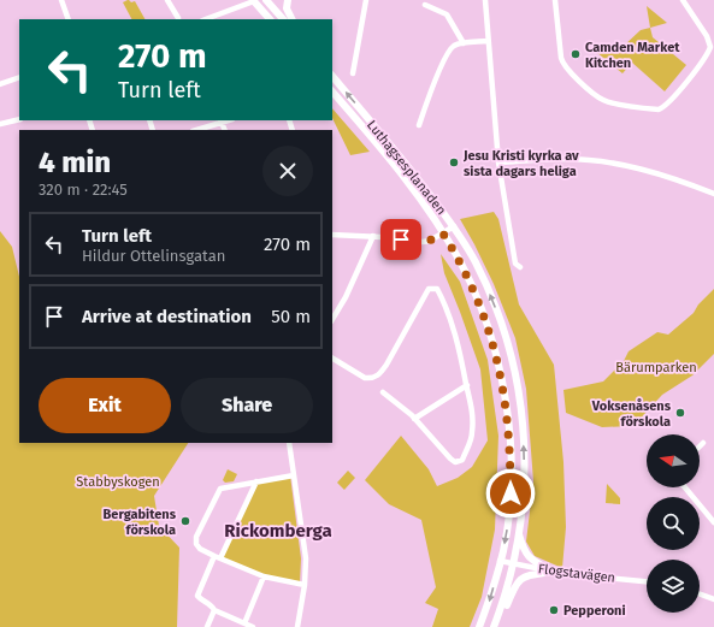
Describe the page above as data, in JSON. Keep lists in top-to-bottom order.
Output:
{
  "streets": {
    "main road": ["Luthagsesplanaden"],
    "street": ["Flogstavägen"]
  },
  "crossings": [
    ["Luthagsesplanaden", "Flogstavägen"]
  ],
  "districts": ["Rickomberga"],
  "parks": ["Bärumparken", "Stabbyskogen"],
  "places": [
    "Camden Market Kitchen",
    "Jesu Kristi kyrka av sista dagars heliga",
    "Voksenåsens förskola",
    "Bergabitens förskola",
    "Pepperoni"
  ],
  "north": "left",
  "page": {
    "turn": ["270 m", "Turn left"],
    "heading": ["4 min", "320 m · 22:45"],
    "list": [
      {
        "name": "Turn left",
        "note": "Hildur Ottelinsgatan",
        "value": "270 m"
      },
      {
        "name": "Arrive at destination",
        "value": "50 m"
      }
    ],
    "buttons": ["Exit", "Share"]
  }
}
